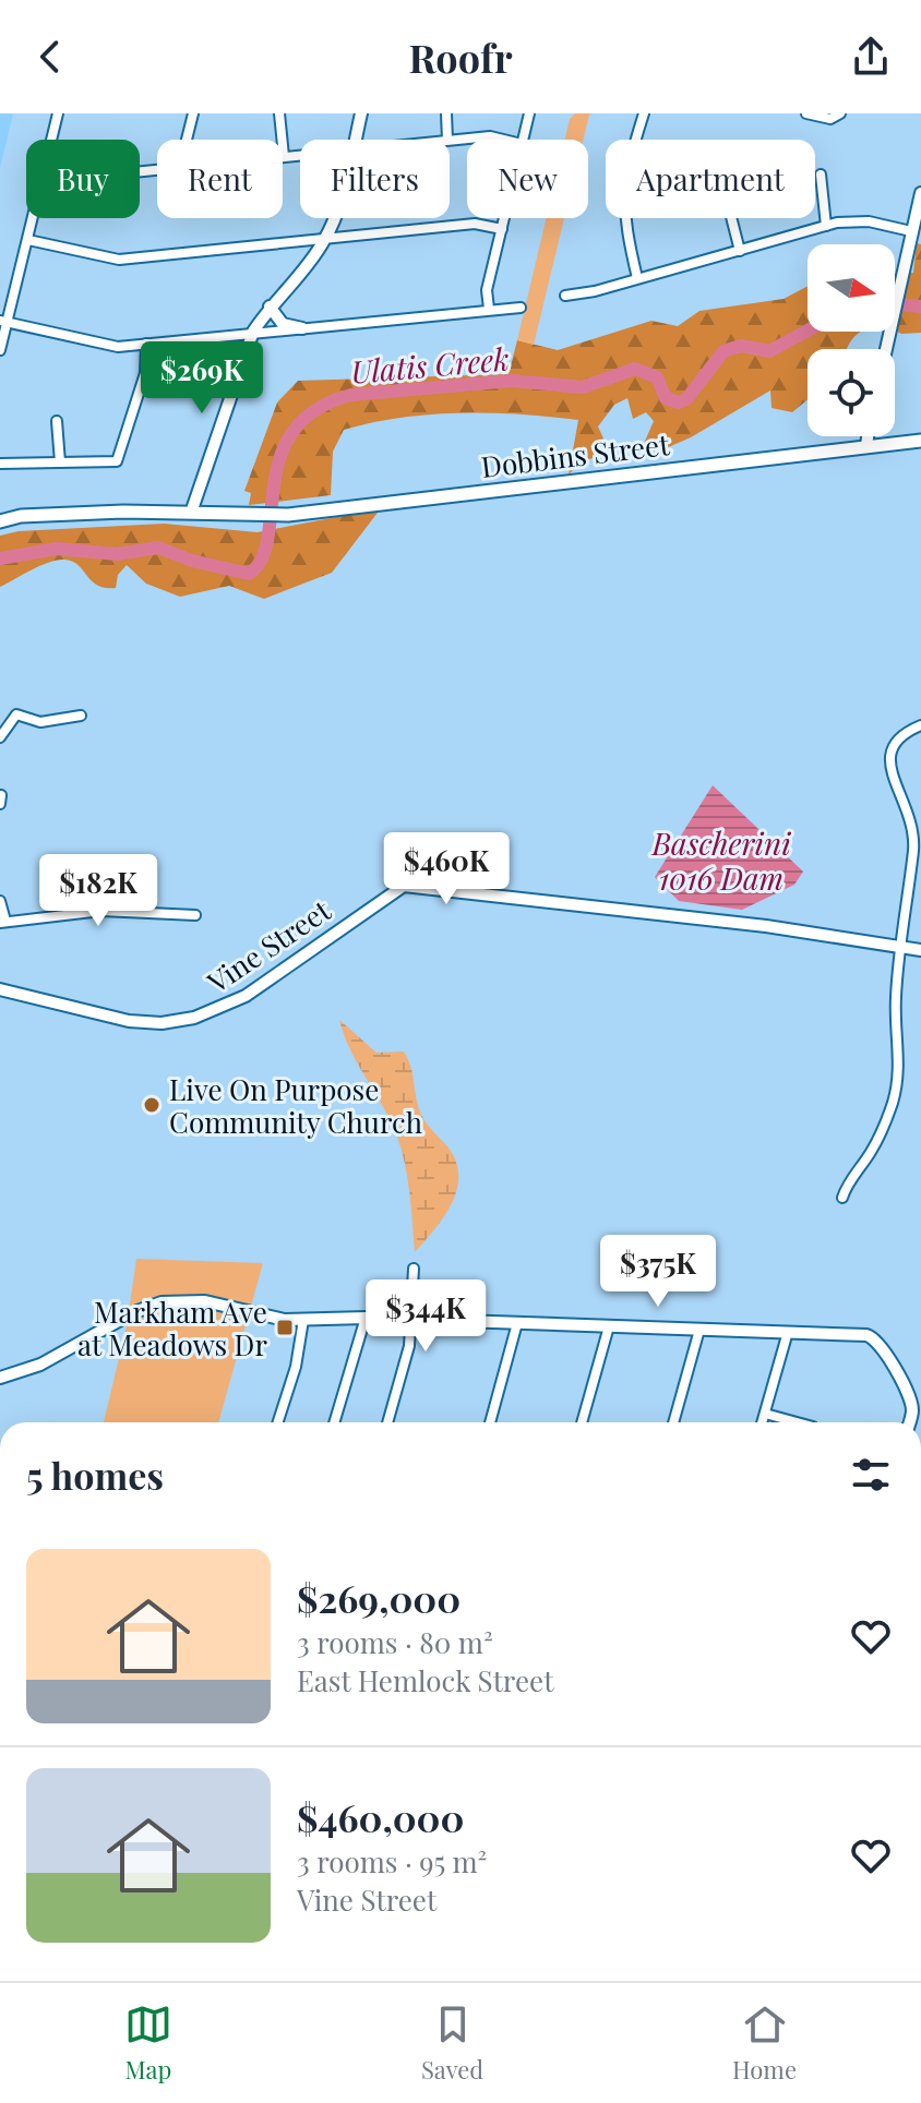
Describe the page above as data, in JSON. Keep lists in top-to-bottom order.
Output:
{
  "streets": {
    "main road": ["Dobbins Street"],
    "street": ["Vine Street"]
  },
  "water": ["Ulatis Creek", "Bascherini 1016 Dam"],
  "places": {
    "other": ["Live On Purpose Community Church"],
    "transit": ["Markham Ave at Meadows Dr"]
  },
  "north": "right",
  "page": {
    "header": "Roofr",
    "chip": [
      "Buy",
      "Rent",
      "Filters",
      "New",
      "Apartment"
    ],
    "price": [
      "$269K",
      "$460K",
      "$182K",
      "$375K",
      "$344K"
    ],
    "heading": "5 homes",
    "list": [
      {
        "name": "$269,000",
        "note": "3 rooms · 80 m² · East Hemlock Street"
      },
      {
        "name": "$460,000",
        "note": "3 rooms · 95 m² · Vine Street"
      }
    ],
    "tabs": ["Map", "Saved", "Home"]
  }
}
